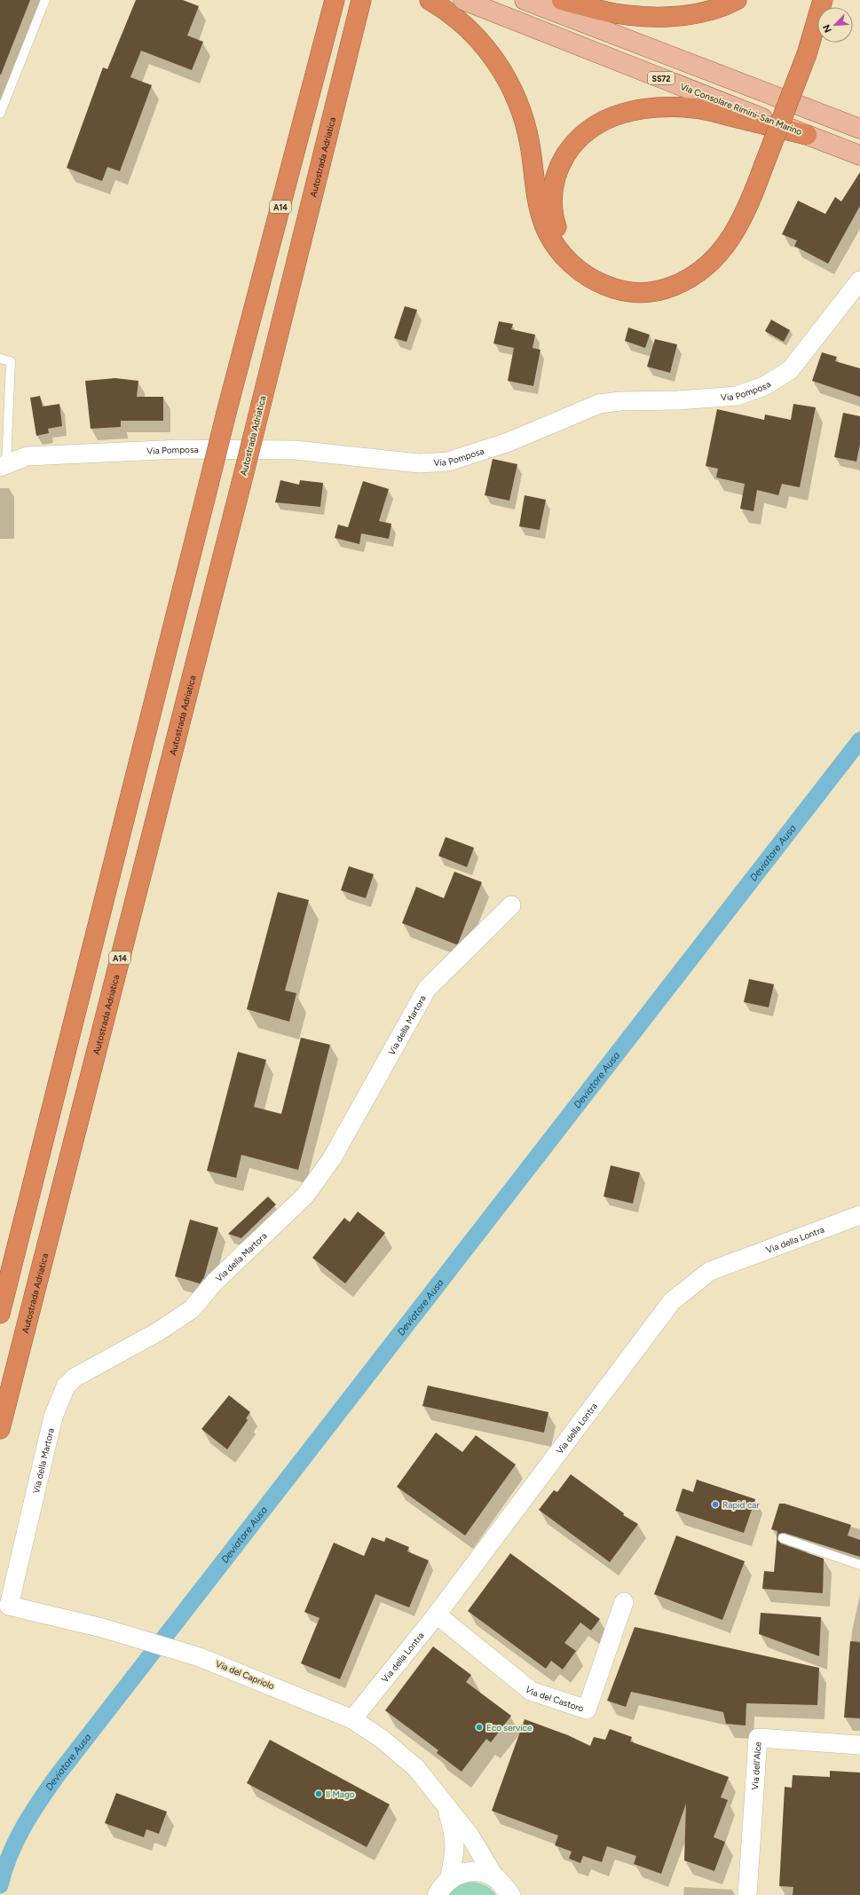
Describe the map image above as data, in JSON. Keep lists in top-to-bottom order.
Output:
{
  "streets": {
    "highway": ["Autostrada Adriatica", "A14"],
    "main road": ["SS72", "Via Consolare Rimini-San Marino"],
    "street": [
      "Via Pomposa",
      "Via della Martora",
      "Via della Lontra",
      "Via del Capriolo",
      "Via del Castoro",
      "Via dell'Alce"
    ]
  },
  "crossings": [
    ["Via della Martora", "Via del Capriolo"],
    ["Via della Lontra", "Via del Capriolo"],
    ["Via della Lontra", "Via del Castoro"]
  ],
  "water": ["Deviatore Ausa"],
  "places": ["Rapid car", "Eco service", "Il Mago"],
  "north": "bottom left"
}
